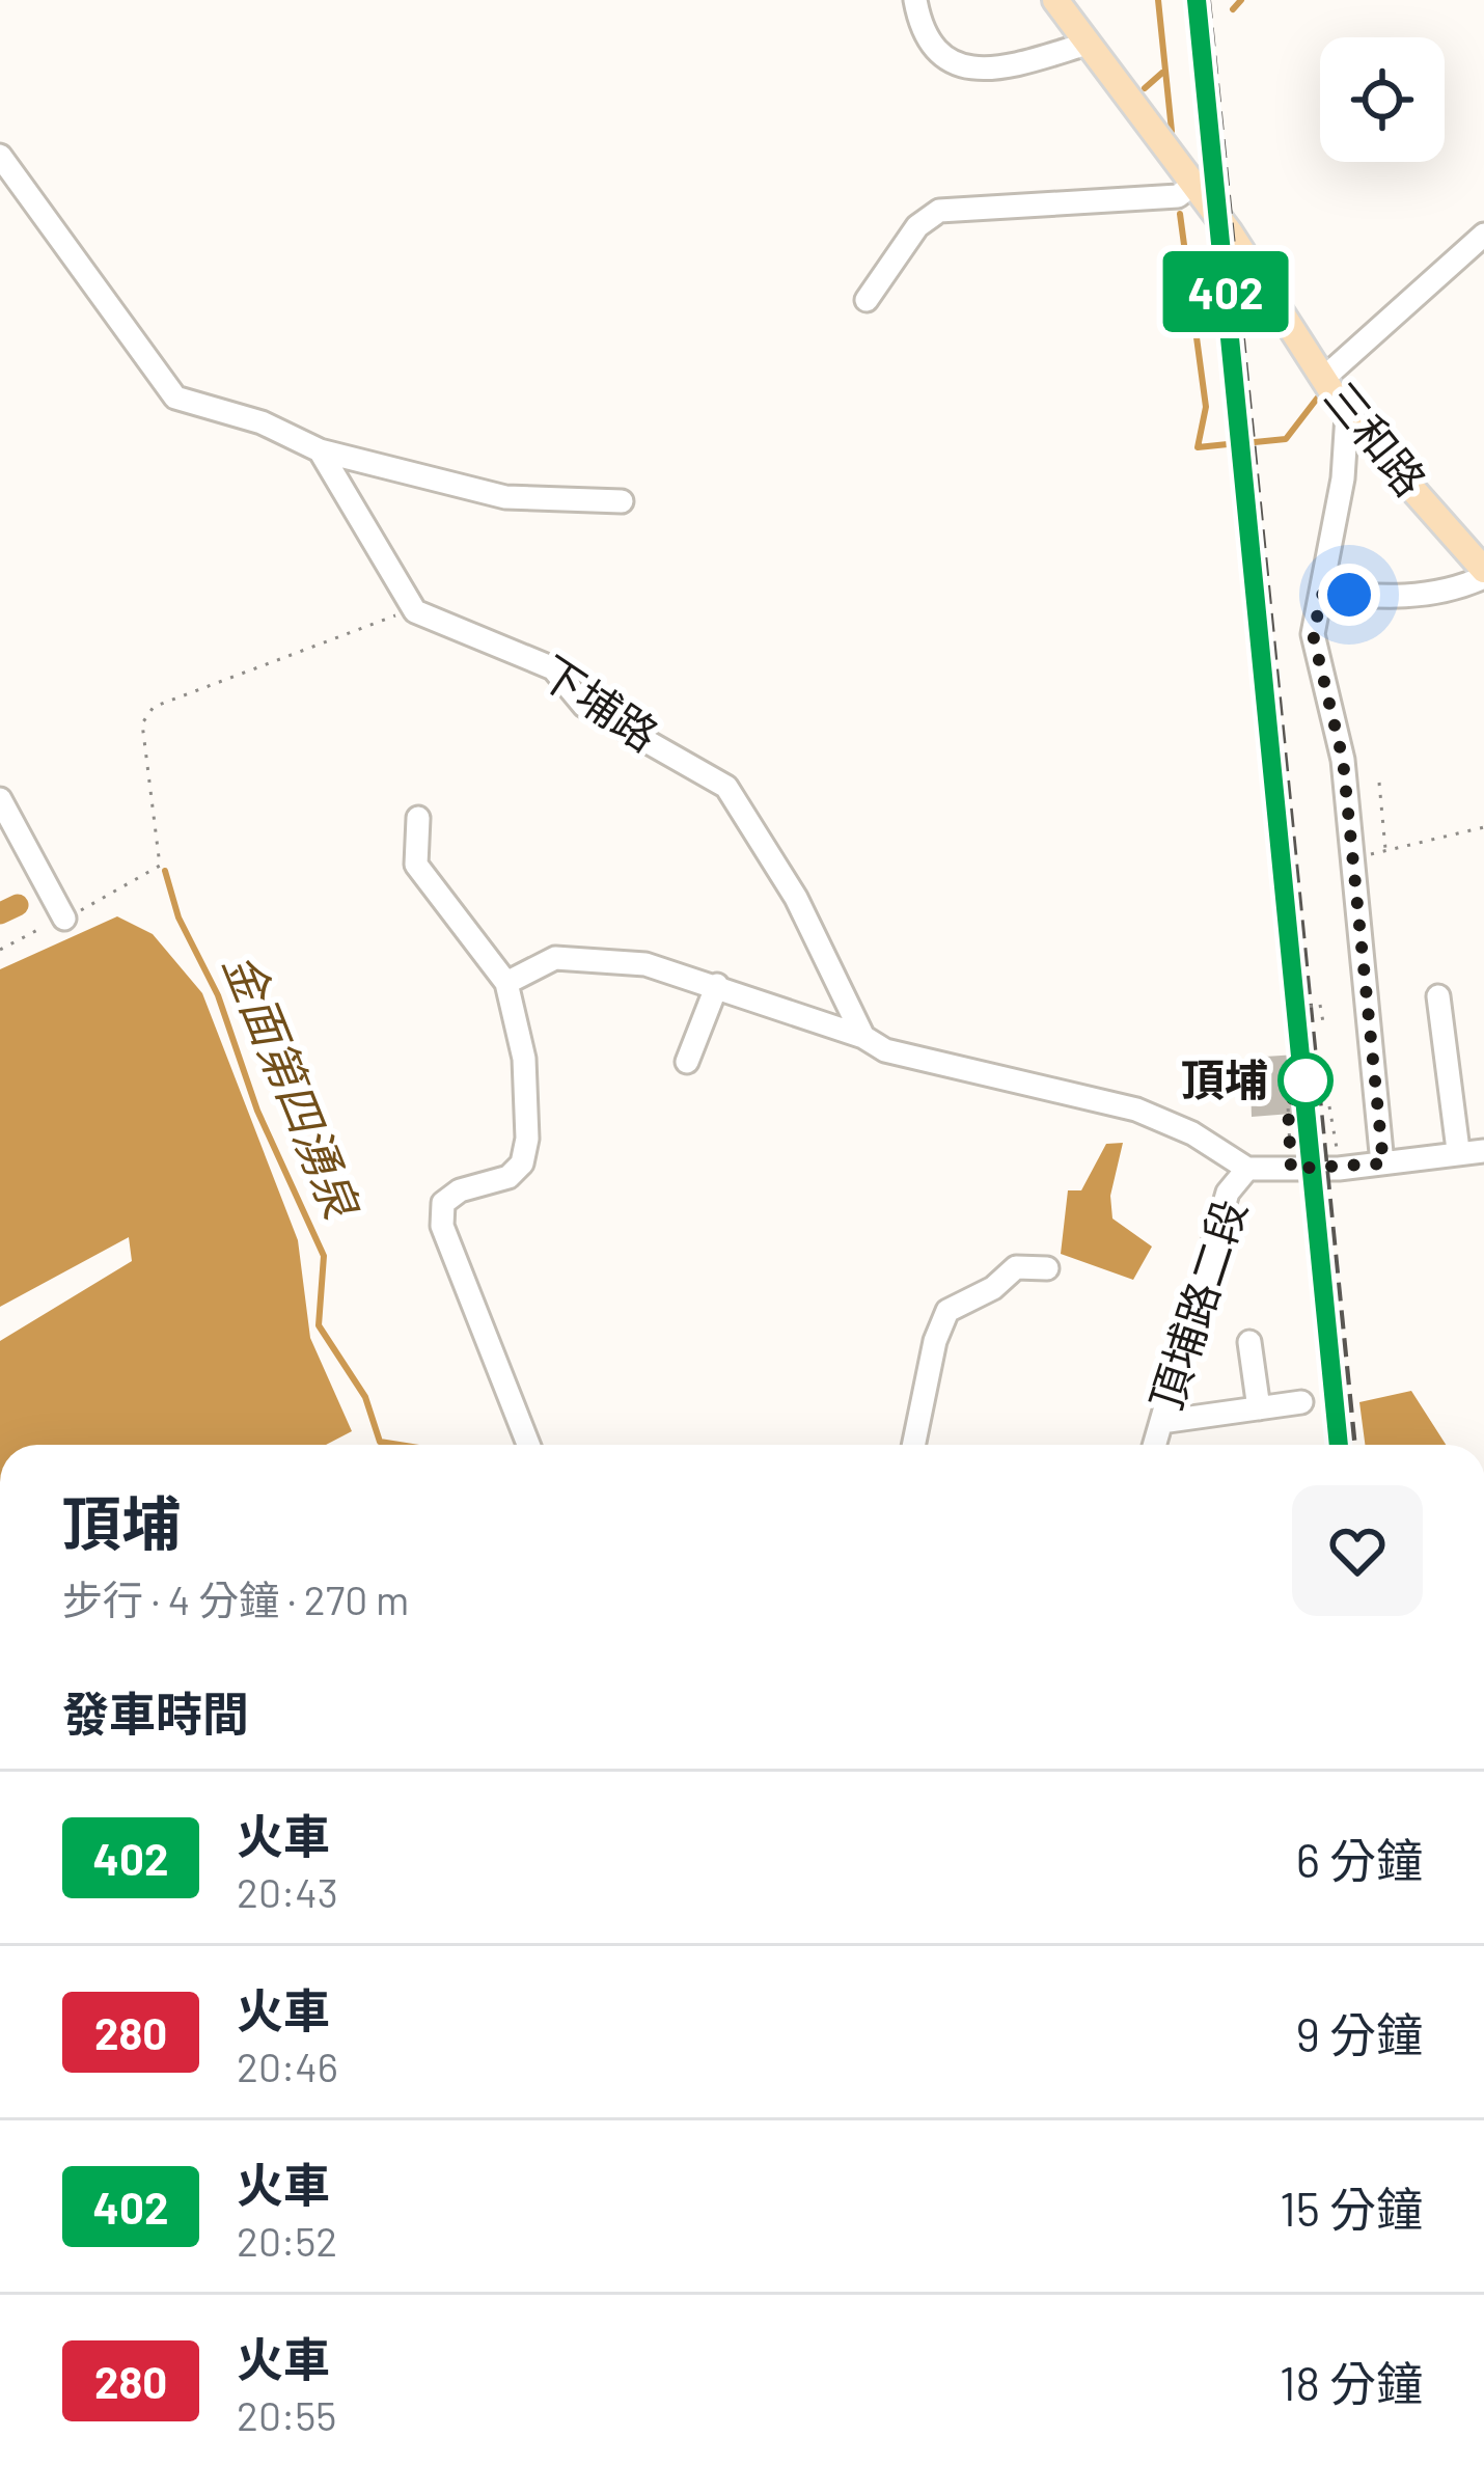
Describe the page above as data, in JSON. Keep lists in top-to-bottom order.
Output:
{
  "streets": {
    "main road": ["三和路"],
    "street": ["下埔路", "頂埔路二段"]
  },
  "water": ["金面第四湧泉"],
  "places": ["頂埔"],
  "page": {
    "on_map": "402",
    "heading": [
      ["頂埔", "步行 · 4 分鐘 · 270 m"],
      "發車時間"
    ],
    "list": [
      {
        "mark": "402",
        "name": "火車",
        "note": "20:43",
        "value": "6 分鐘"
      },
      {
        "mark": "280",
        "name": "火車",
        "note": "20:46",
        "value": "9 分鐘"
      },
      {
        "mark": "402",
        "name": "火車",
        "note": "20:52",
        "value": "15 分鐘"
      },
      {
        "mark": "280",
        "name": "火車",
        "note": "20:55",
        "value": "18 分鐘"
      }
    ]
  }
}
